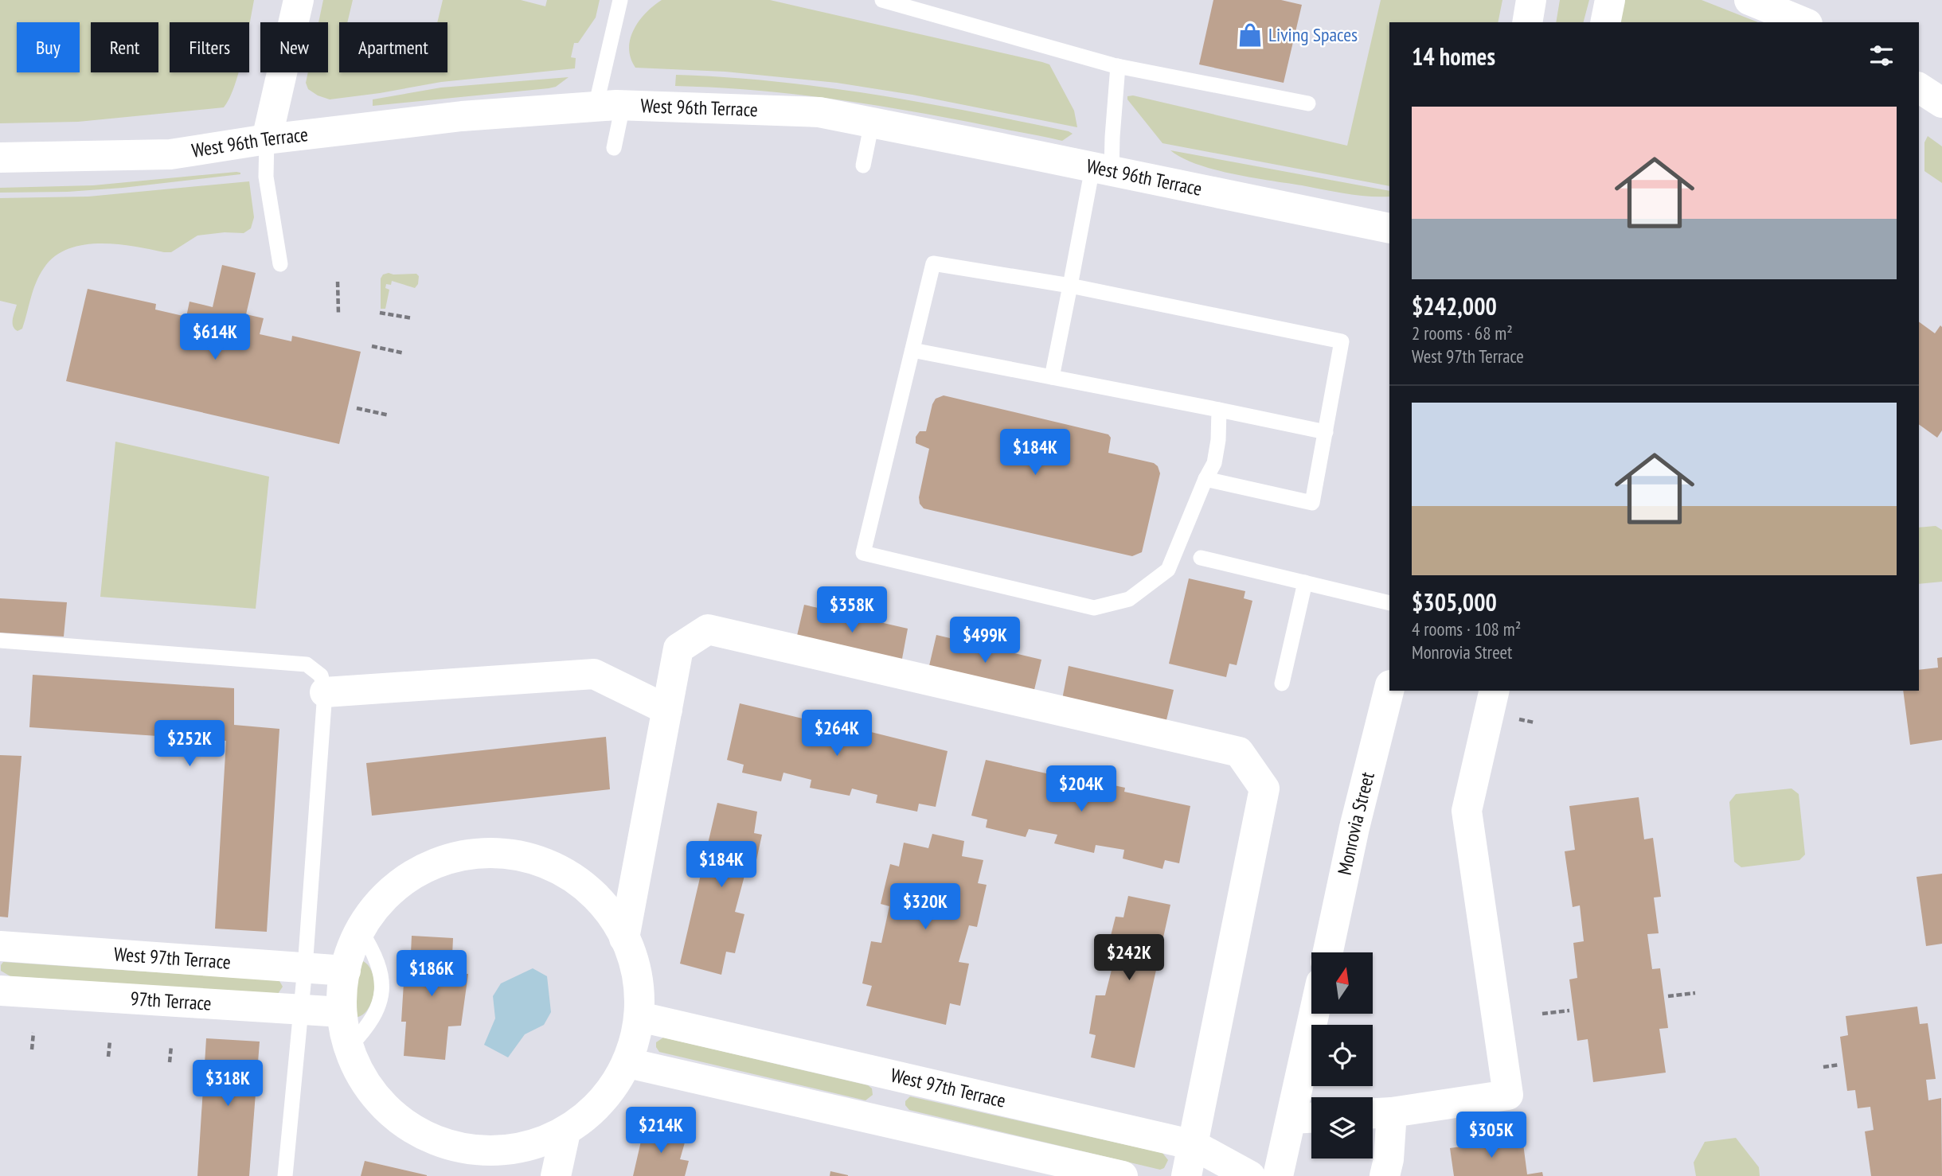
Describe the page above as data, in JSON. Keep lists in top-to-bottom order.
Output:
{
  "streets": {
    "street": [
      "West 96th Terrace",
      "Monrovia Street",
      "West 97th Terrace",
      "97th Terrace"
    ]
  },
  "places": {
    "shop": ["Living Spaces"]
  },
  "north": "top",
  "page": {
    "chip": [
      "Buy",
      "Rent",
      "Filters",
      "New",
      "Apartment"
    ],
    "heading": "14 homes",
    "list": [
      {
        "name": "$242,000",
        "note": "2 rooms · 68 m² · West 97th Terrace"
      },
      {
        "name": "$305,000",
        "note": "4 rooms · 108 m² · Monrovia Street"
      }
    ],
    "price": [
      "$614K",
      "$184K",
      "$358K",
      "$499K",
      "$264K",
      "$252K",
      "$204K",
      "$184K",
      "$320K",
      "$242K",
      "$186K",
      "$318K",
      "$214K",
      "$305K"
    ]
  }
}
